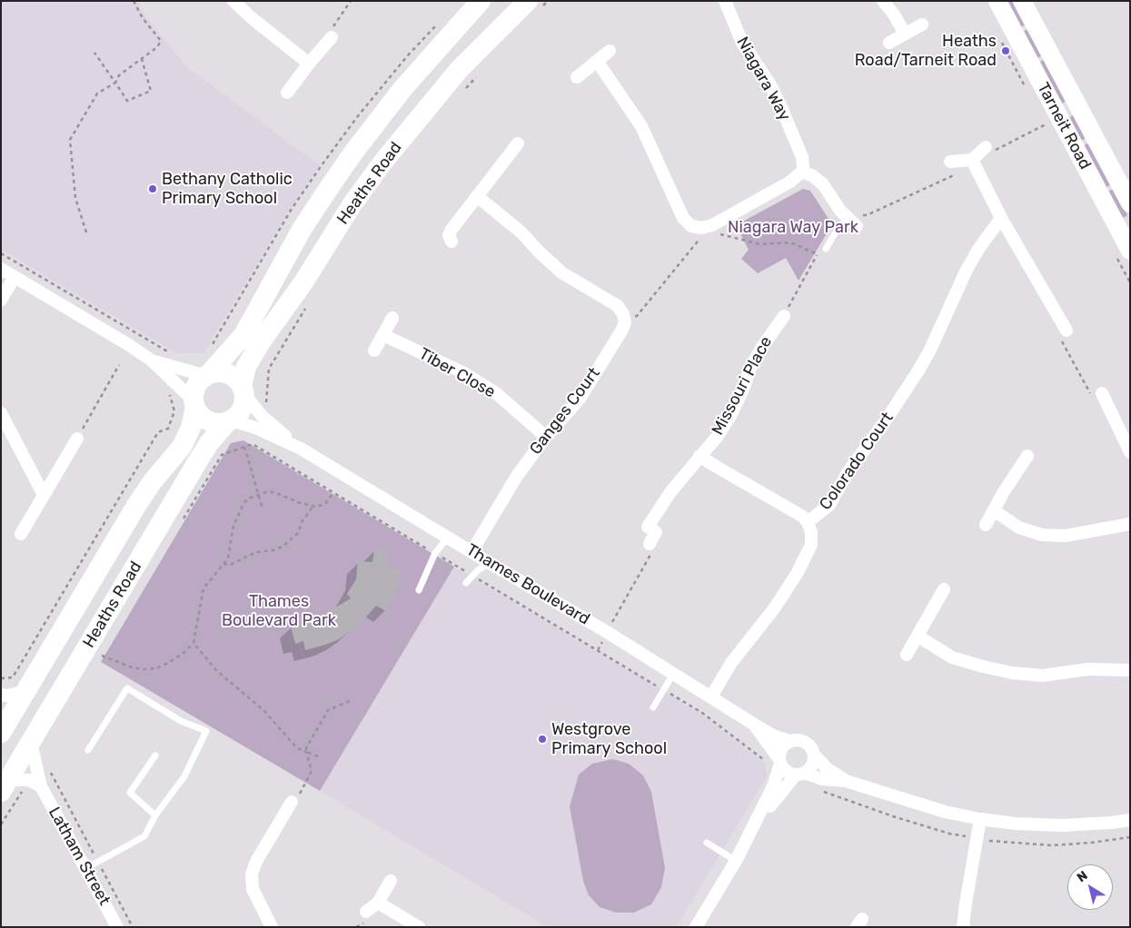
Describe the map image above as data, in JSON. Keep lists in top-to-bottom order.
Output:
{
  "streets": {
    "main road": ["Tarneit Road", "Heaths Road"],
    "street": [
      "Niagara Way",
      "Tiber Close",
      "Missouri Place",
      "Ganges Court",
      "Colorado Court",
      "Thames Boulevard",
      "Latham Street"
    ]
  },
  "crossings": [
    ["Heaths Road", "Thames Boulevard"],
    ["Heaths Road", "Latham Street"],
    ["Tiber Close", "Ganges Court"],
    ["Ganges Court", "Thames Boulevard"],
    ["Colorado Court", "Thames Boulevard"]
  ],
  "parks": ["Niagara Way Park", "Thames Boulevard Park"],
  "places": ["Heaths Road/Tarneit Road", "Bethany Catholic Primary School", "Westgrove Primary School"],
  "north": "top left"
}
